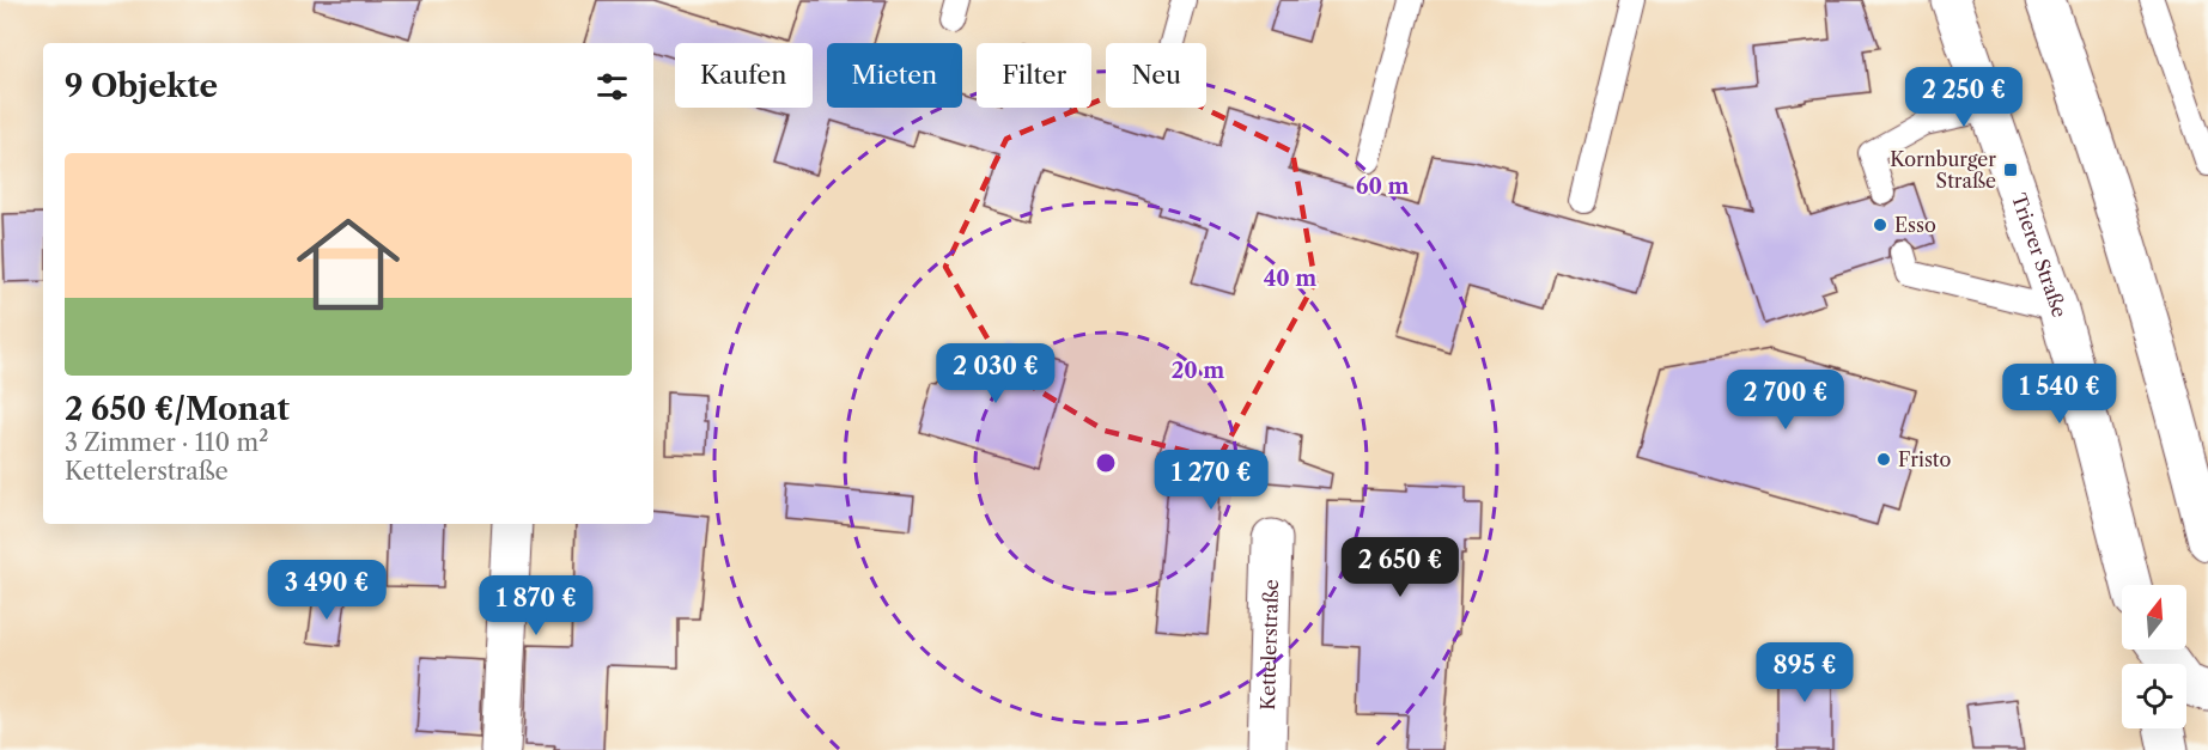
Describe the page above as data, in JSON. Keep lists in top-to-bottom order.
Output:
{
  "streets": {
    "main road": ["Trierer Straße", "Kettelerstraße"]
  },
  "places": {
    "transit": ["Kornburger Straße"],
    "other": ["Esso", "Fristo"]
  },
  "north": "top",
  "page": {
    "chip": [
      "Kaufen",
      "Mieten",
      "Filter",
      "Neu"
    ],
    "heading": "9 Objekte",
    "price": [
      "2 250 €",
      "2 030 €",
      "1 540 €",
      "2 700 €",
      "1 270 €",
      "2 650 €",
      "3 490 €",
      "1 870 €",
      "895 €"
    ],
    "list": [
      {
        "name": "2 650 €/Monat",
        "note": "3 Zimmer · 110 m² · Kettelerstraße"
      }
    ]
  },
  "rings": ["60 m", "40 m", "20 m"]
}
